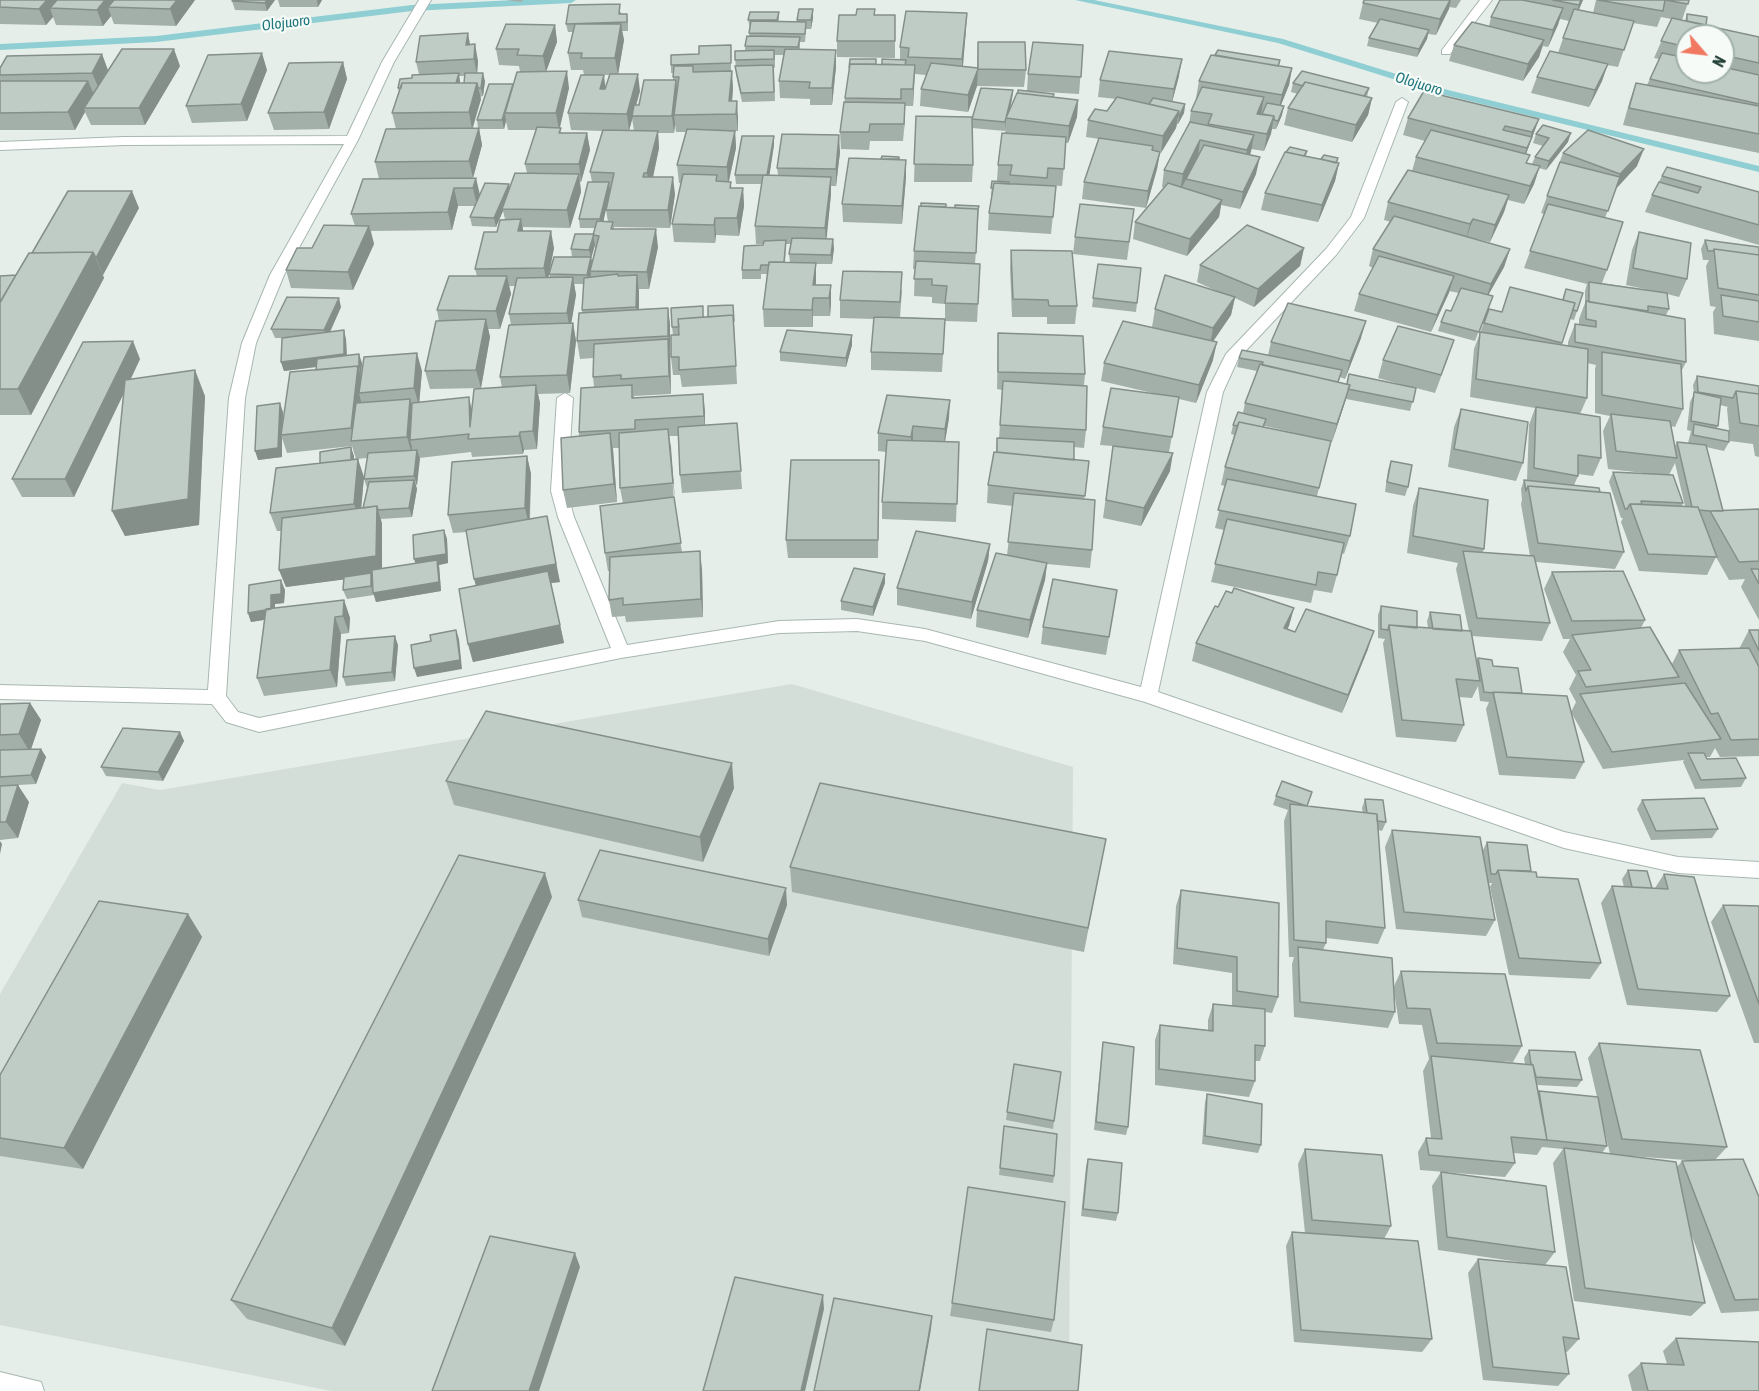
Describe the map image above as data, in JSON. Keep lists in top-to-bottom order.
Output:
{
  "water": ["Olojuoro"],
  "north": "bottom right"
}
